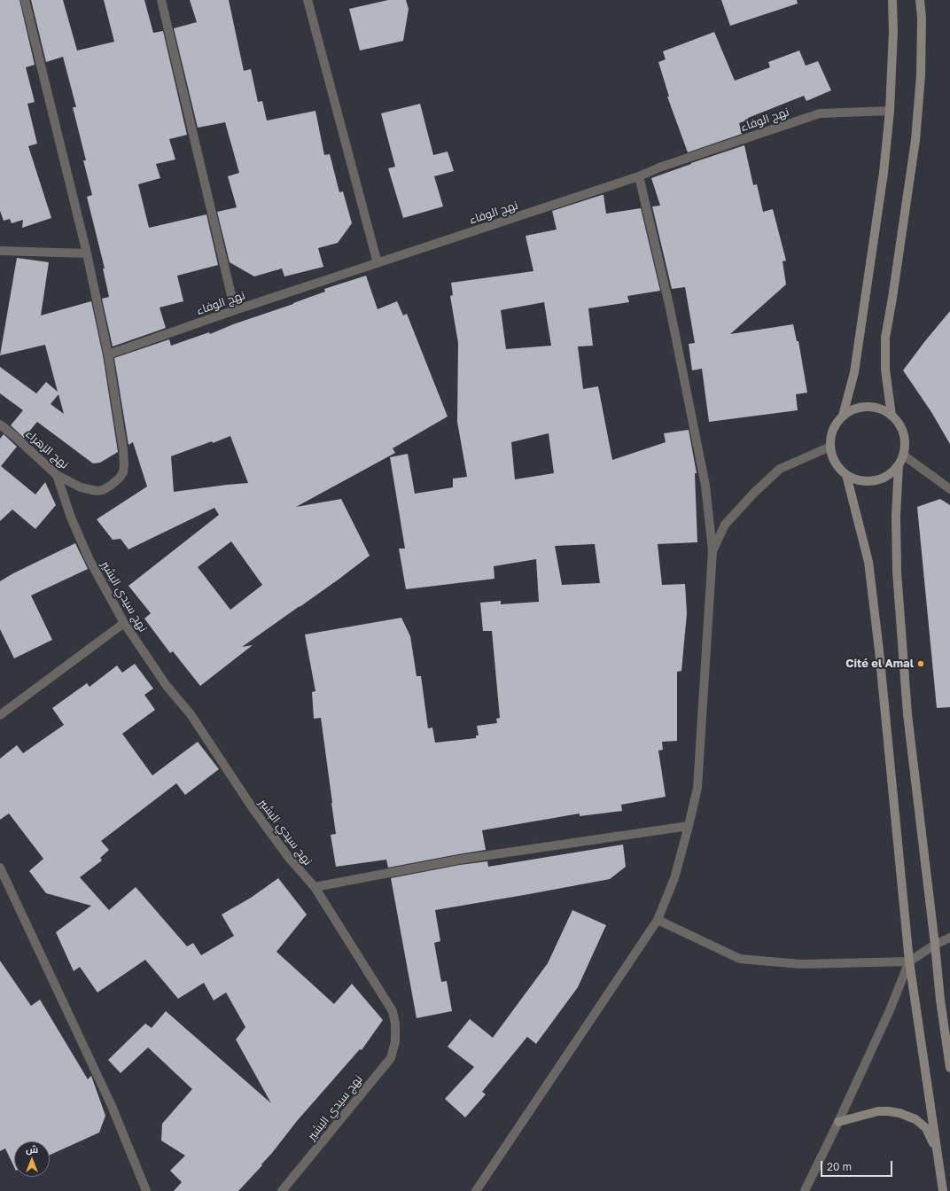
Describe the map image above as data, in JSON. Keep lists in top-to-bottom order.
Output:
{
  "streets": {
    "street": ["نهج الوفاء", "نهج الزهراء", "نهج سيدي البشير"]
  },
  "crossings": [
    ["نهج الوفاء", "نهج الزهراء"],
    ["نهج الزهراء", "نهج سيدي البشير"]
  ],
  "places": ["Cité el Amal"],
  "scale_bar": "20 m",
  "north": "top"
}
